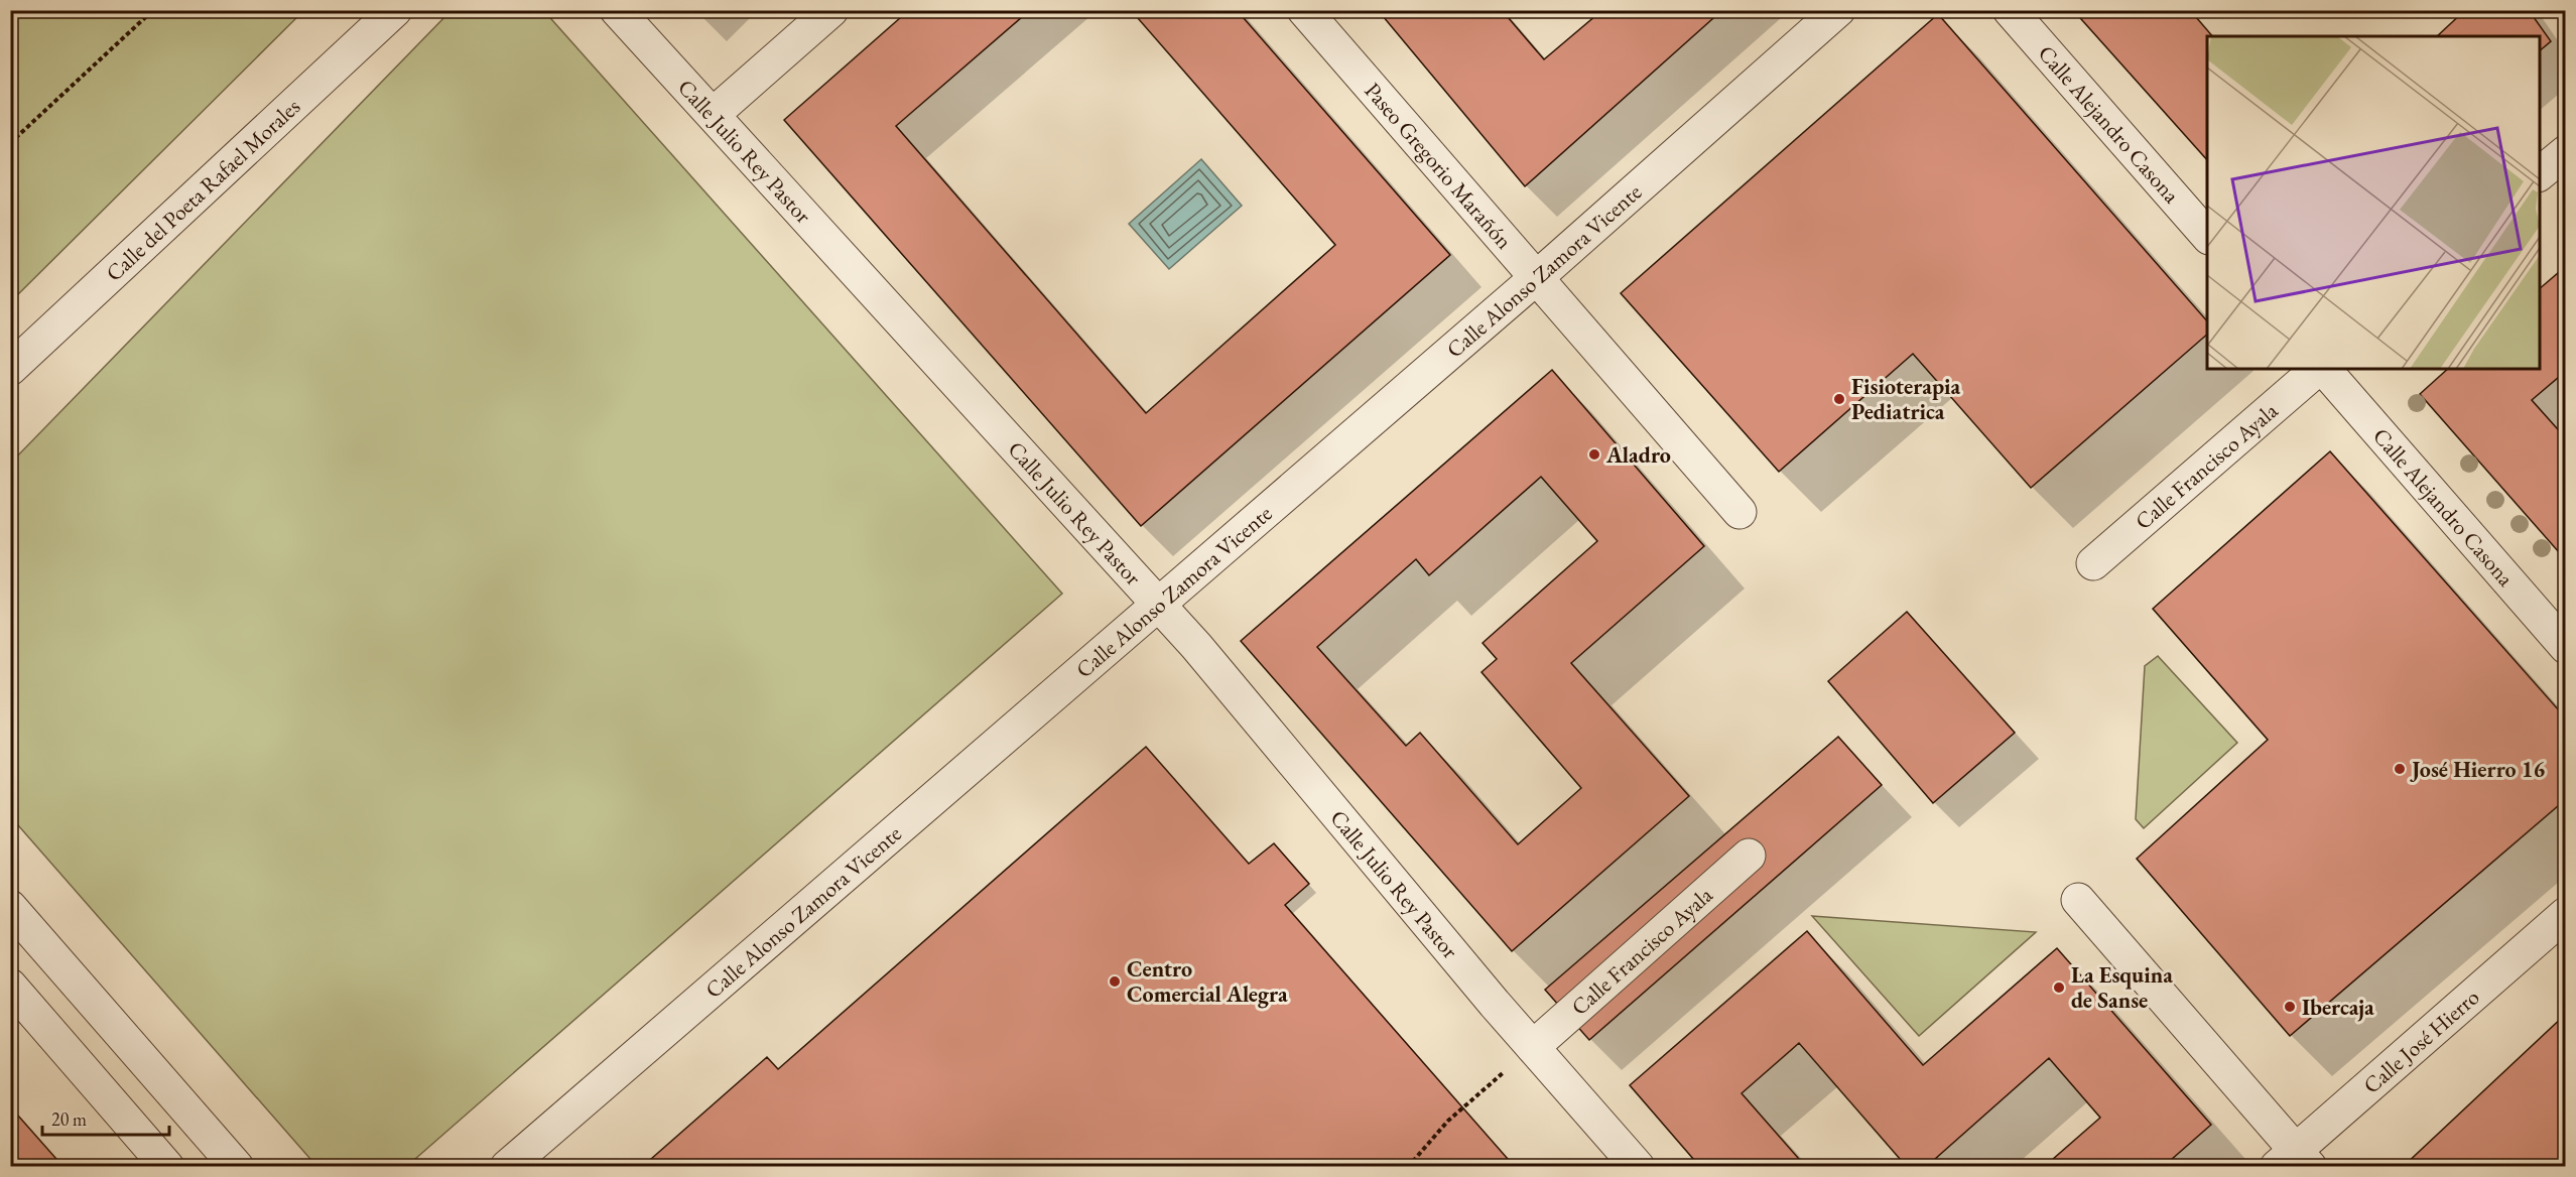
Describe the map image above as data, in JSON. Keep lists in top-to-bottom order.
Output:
{
  "streets": {
    "street": [
      "Calle Alejandro Casona",
      "Calle Julio Rey Pastor",
      "Paseo Gregorio Marañón",
      "Calle del Poeta Rafael Morales",
      "Calle Alonso Zamora Vicente",
      "Calle Francisco Ayala",
      "Calle José Hierro"
    ]
  },
  "crossings": [
    ["Calle Julio Rey Pastor", "Calle Alonso Zamora Vicente"],
    ["Calle Julio Rey Pastor", "Calle Francisco Ayala"],
    ["Paseo Gregorio Marañón", "Calle Alonso Zamora Vicente"]
  ],
  "places": [
    "Fisioterapia Pediatrica",
    "Aladro",
    "José Hierro 16",
    "Centro Comercial Alegra",
    "La Esquina de Sanse",
    "Ibercaja"
  ],
  "scale_bar": "20 m"
}
